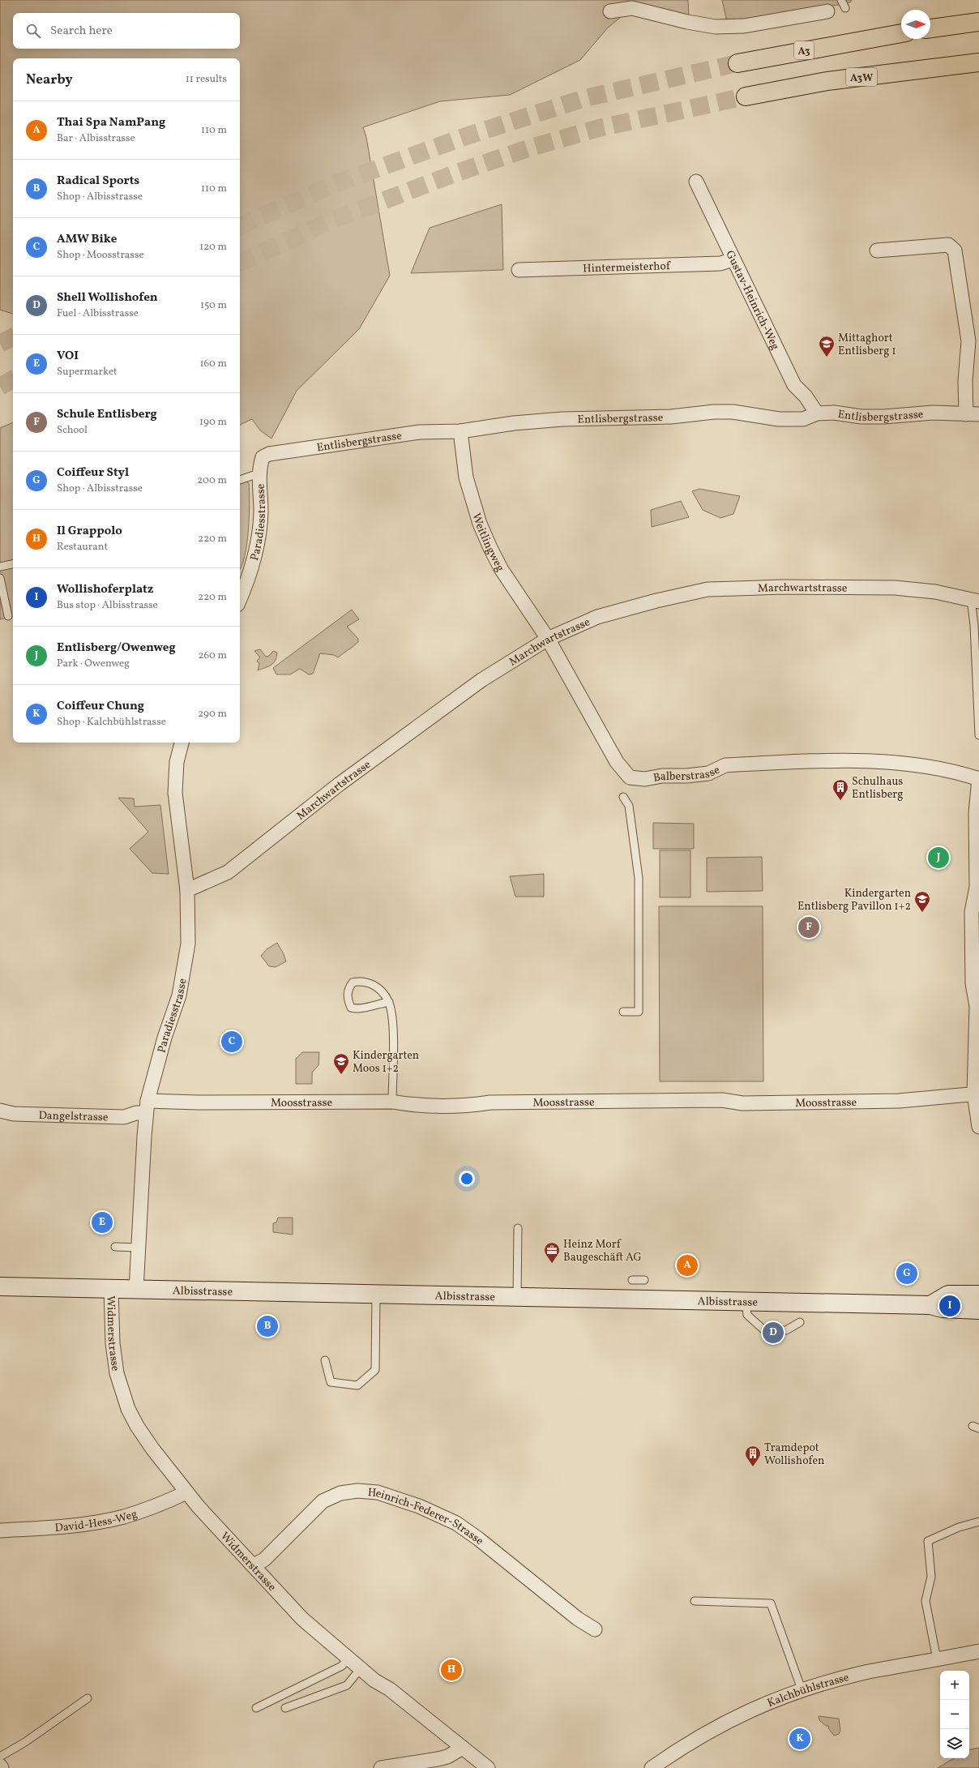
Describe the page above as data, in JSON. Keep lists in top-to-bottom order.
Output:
{
  "streets": {
    "highway": ["A3", "A3W"],
    "main road": ["Albisstrasse"],
    "street": [
      "Hintermeisterhof",
      "Gustav-Heinrich-Weg",
      "Entlisbergstrasse",
      "Paradiesstrasse",
      "Weitlingweg",
      "Marchwartstrasse",
      "Balberstrasse",
      "Moosstrasse",
      "Dangelstrasse",
      "Widmerstrasse",
      "Heinrich-Federer-Strasse",
      "David-Hess-Weg",
      "Kalchbühlstrasse"
    ]
  },
  "crossings": [
    ["Hintermeisterhof", "Gustav-Heinrich-Weg"],
    ["Gustav-Heinrich-Weg", "Entlisbergstrasse"],
    ["Entlisbergstrasse", "Paradiesstrasse"],
    ["Entlisbergstrasse", "Weitlingweg"],
    ["Paradiesstrasse", "Marchwartstrasse"],
    ["Paradiesstrasse", "Moosstrasse"],
    ["Paradiesstrasse", "Dangelstrasse"],
    ["Paradiesstrasse", "Albisstrasse"],
    ["Weitlingweg", "Marchwartstrasse"],
    ["Weitlingweg", "Balberstrasse"],
    ["Marchwartstrasse", "Balberstrasse"],
    ["Moosstrasse", "Dangelstrasse"],
    ["Albisstrasse", "Widmerstrasse"],
    ["Widmerstrasse", "Heinrich-Federer-Strasse"],
    ["Widmerstrasse", "David-Hess-Weg"]
  ],
  "places": {
    "school or university": ["Mittaghort Entlisberg 1", "Kindergarten Entlisberg Pavillon 1+2", "Kindergarten Moos 1+2"],
    "building": ["Schulhaus Entlisberg", "Tramdepot Wollishofen"],
    "office": ["Heinz Morf Baugeschäft AG"]
  },
  "north": "right",
  "page": {
    "search": "Search here",
    "heading": ["Nearby", "11 results"],
    "list": [
      {
        "mark": "A",
        "name": "Thai Spa NamPang",
        "note": "Bar · Albisstrasse",
        "value": "110 m"
      },
      {
        "mark": "B",
        "name": "Radical Sports",
        "note": "Shop · Albisstrasse",
        "value": "110 m"
      },
      {
        "mark": "C",
        "name": "AMW Bike",
        "note": "Shop · Moosstrasse",
        "value": "120 m"
      },
      {
        "mark": "D",
        "name": "Shell Wollishofen",
        "note": "Fuel · Albisstrasse",
        "value": "150 m"
      },
      {
        "mark": "E",
        "name": "VOI",
        "note": "Supermarket",
        "value": "160 m"
      },
      {
        "mark": "F",
        "name": "Schule Entlisberg",
        "note": "School",
        "value": "190 m"
      },
      {
        "mark": "G",
        "name": "Coiffeur Styl",
        "note": "Shop · Albisstrasse",
        "value": "200 m"
      },
      {
        "mark": "H",
        "name": "Il Grappolo",
        "note": "Restaurant",
        "value": "220 m"
      },
      {
        "mark": "I",
        "name": "Wollishoferplatz",
        "note": "Bus stop · Albisstrasse",
        "value": "220 m"
      },
      {
        "mark": "J",
        "name": "Entlisberg/Owenweg",
        "note": "Park · Owenweg",
        "value": "260 m"
      },
      {
        "mark": "K",
        "name": "Coiffeur Chung",
        "note": "Shop · Kalchbühlstrasse",
        "value": "290 m"
      }
    ],
    "pins": [
      "J",
      "F",
      "C",
      "E",
      "A",
      "G",
      "I",
      "B",
      "D",
      "H",
      "K"
    ],
    "map_buttons": ["+", "−"]
  }
}
